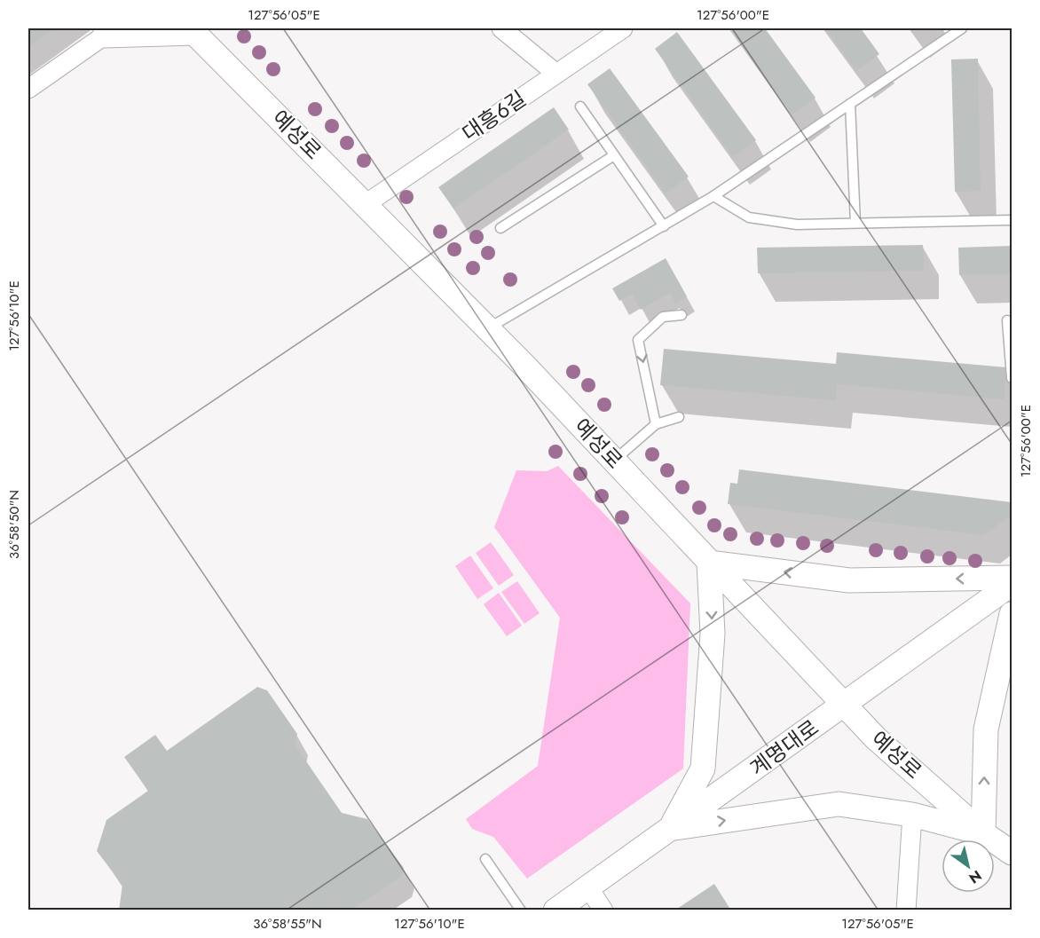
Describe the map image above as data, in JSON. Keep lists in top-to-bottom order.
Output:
{
  "streets": {
    "street": ["대흥6길", "예성로", "계명대로"]
  },
  "crossings": [
    ["대흥6길", "예성로"],
    ["예성로", "계명대로"]
  ],
  "north": "bottom right",
  "coordinates": [
    "127°56'05\"E",
    "127°56'00\"E",
    "127°56'10\"E",
    "36°58'50\"N",
    "36°58'55\"N"
  ]
}
